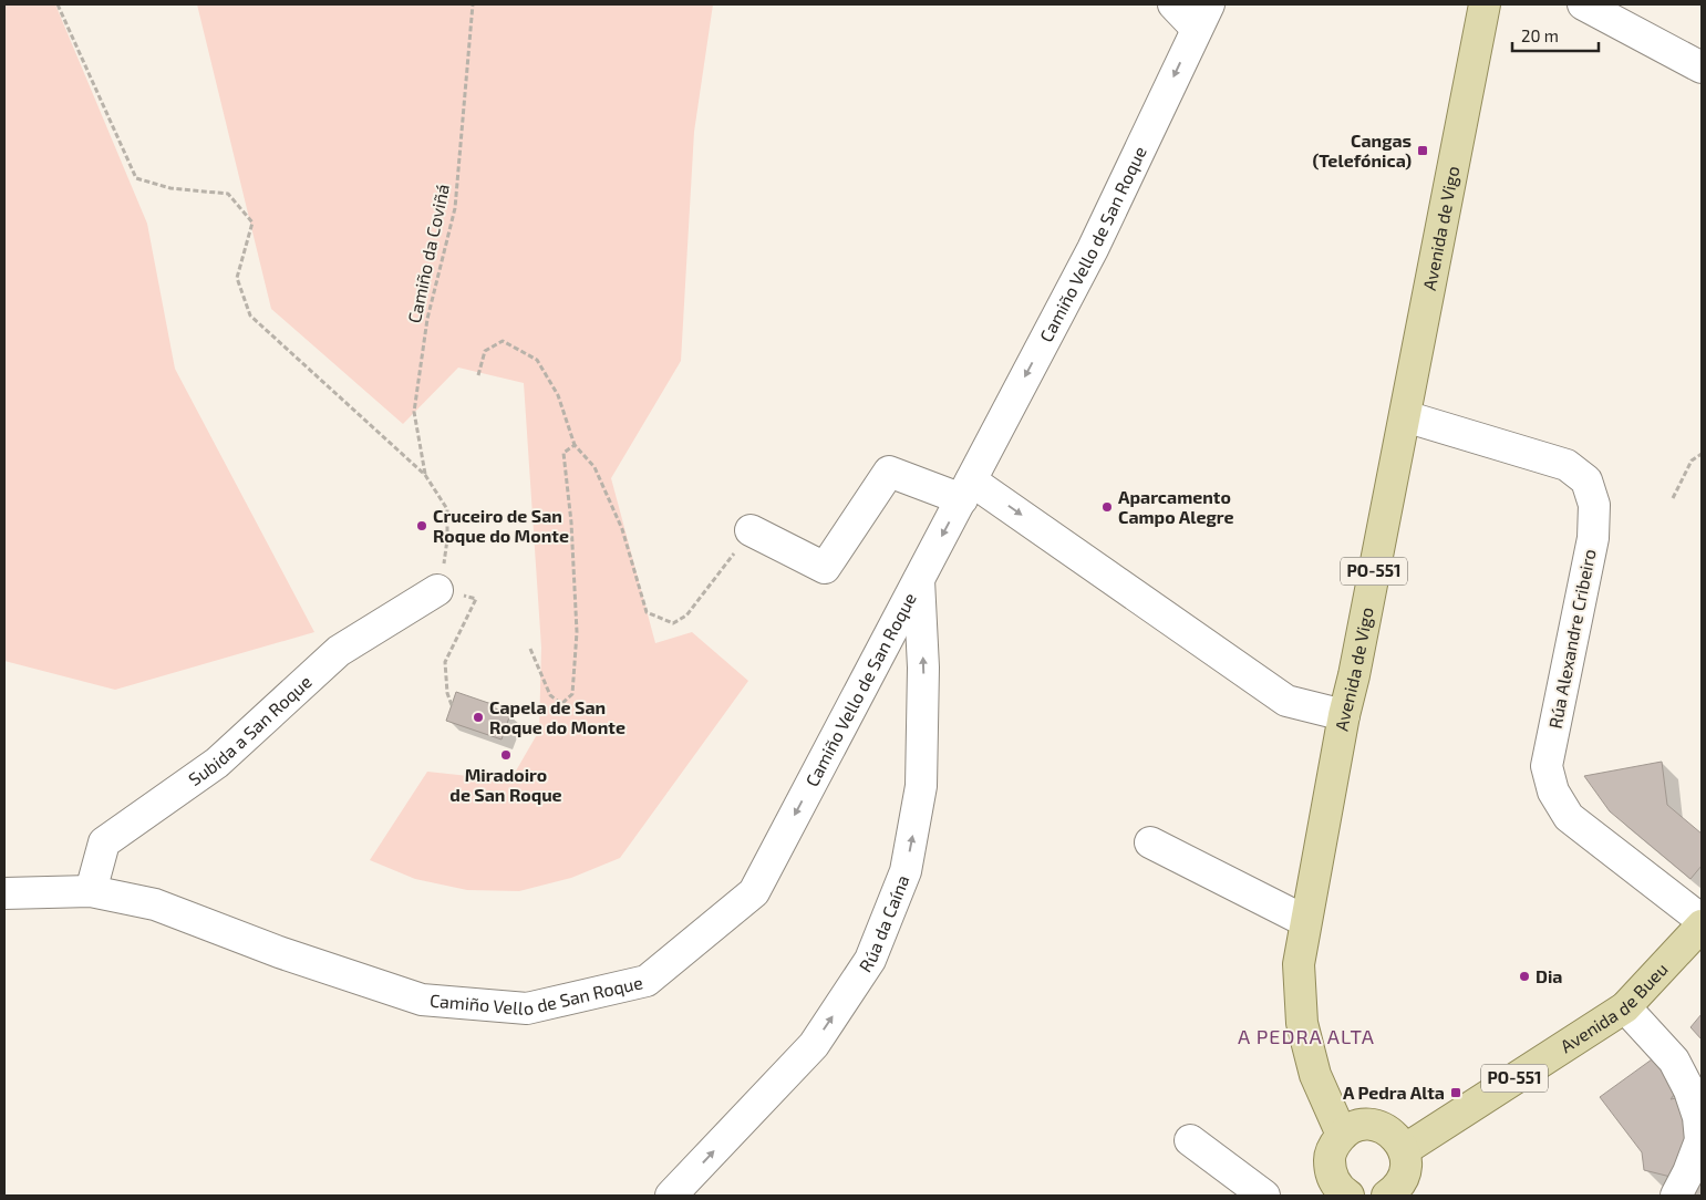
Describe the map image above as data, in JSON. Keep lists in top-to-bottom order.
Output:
{
  "streets": {
    "main road": ["Avenida de Vigo", "PO-551", "Avenida de Bueu"],
    "street": [
      "Camiño Vello de San Roque",
      "Rúa Alexandre Cribeiro",
      "Subida a San Roque",
      "Rúa da Caína"
    ],
    "path": ["Camiño da Coviñá"]
  },
  "crossings": [
    ["Avenida de Vigo", "Rúa Alexandre Cribeiro"],
    ["Camiño Vello de San Roque", "Subida a San Roque"],
    ["Camiño Vello de San Roque", "Rúa da Caína"]
  ],
  "one_way": ["Camiño Vello de San Roque", "Rúa da Caína"],
  "districts": ["A PEDRA ALTA"],
  "places": {
    "transit": ["Cangas (Telefónica)", "A Pedra Alta"],
    "other": [
      "Aparcamento Campo Alegre",
      "Cruceiro de San Roque do Monte",
      "Capela de San Roque do Monte",
      "Miradoiro de San Roque",
      "Dia"
    ]
  },
  "scale_bar": "20 m"
}
